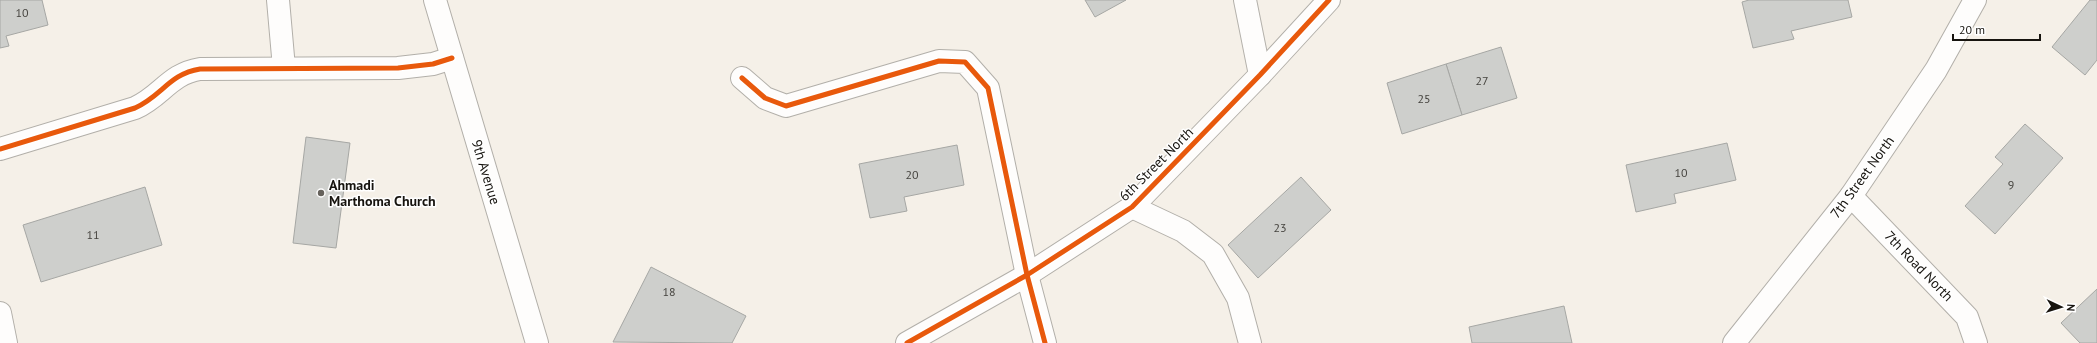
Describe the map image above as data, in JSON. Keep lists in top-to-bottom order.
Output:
{
  "streets": {
    "street": [
      "6th Street North",
      "9th Avenue",
      "7th Street North",
      "7th Road North"
    ]
  },
  "crossings": [
    ["7th Street North", "7th Road North"]
  ],
  "places": ["Ahmadi Marthoma Church"],
  "house_numbers": [
    "10",
    "27",
    "25",
    "10",
    "20",
    "9",
    "23",
    "11",
    "18"
  ],
  "scale_bar": "20 m",
  "north": "right"
}
